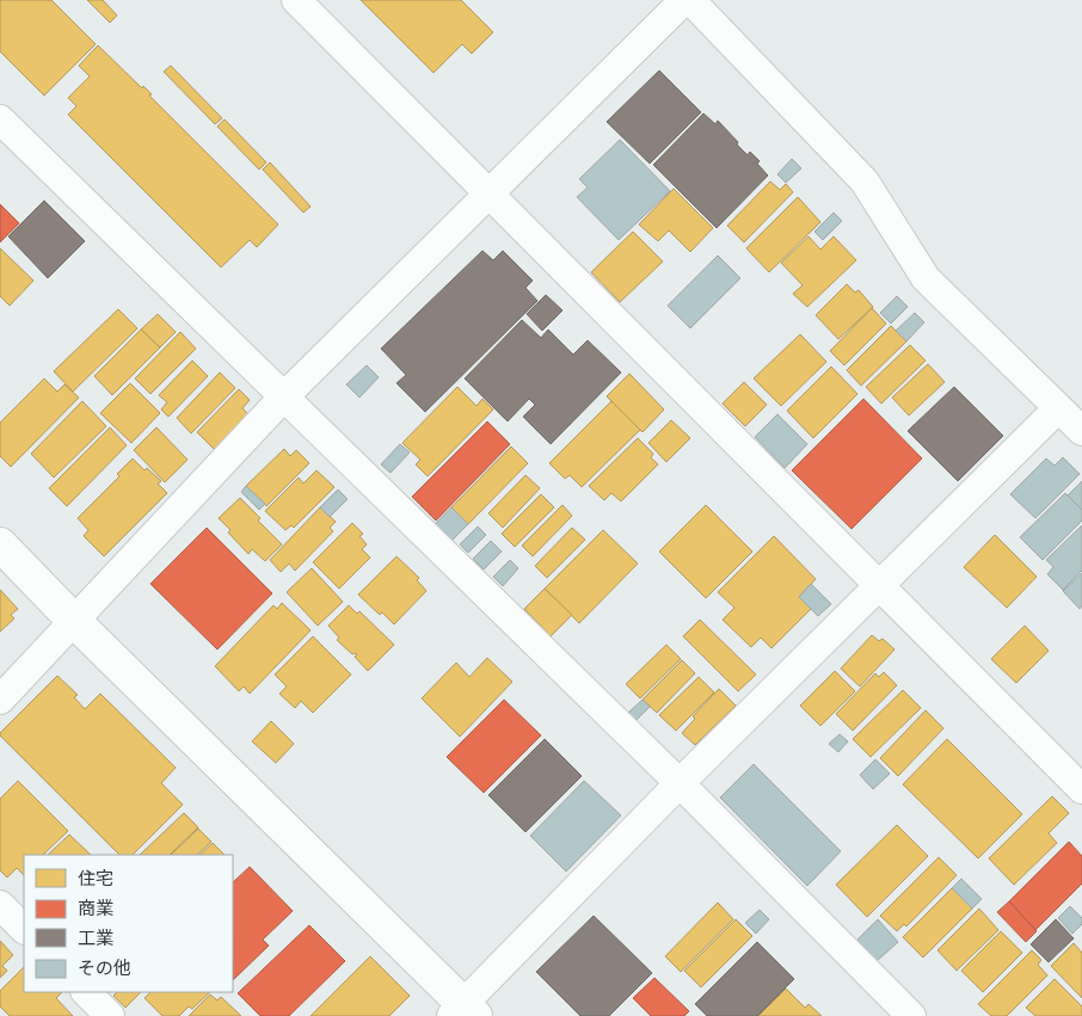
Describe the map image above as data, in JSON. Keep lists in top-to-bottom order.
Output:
{
  "legend": [
    "住宅",
    "商業",
    "工業",
    "その他"
  ]
}
